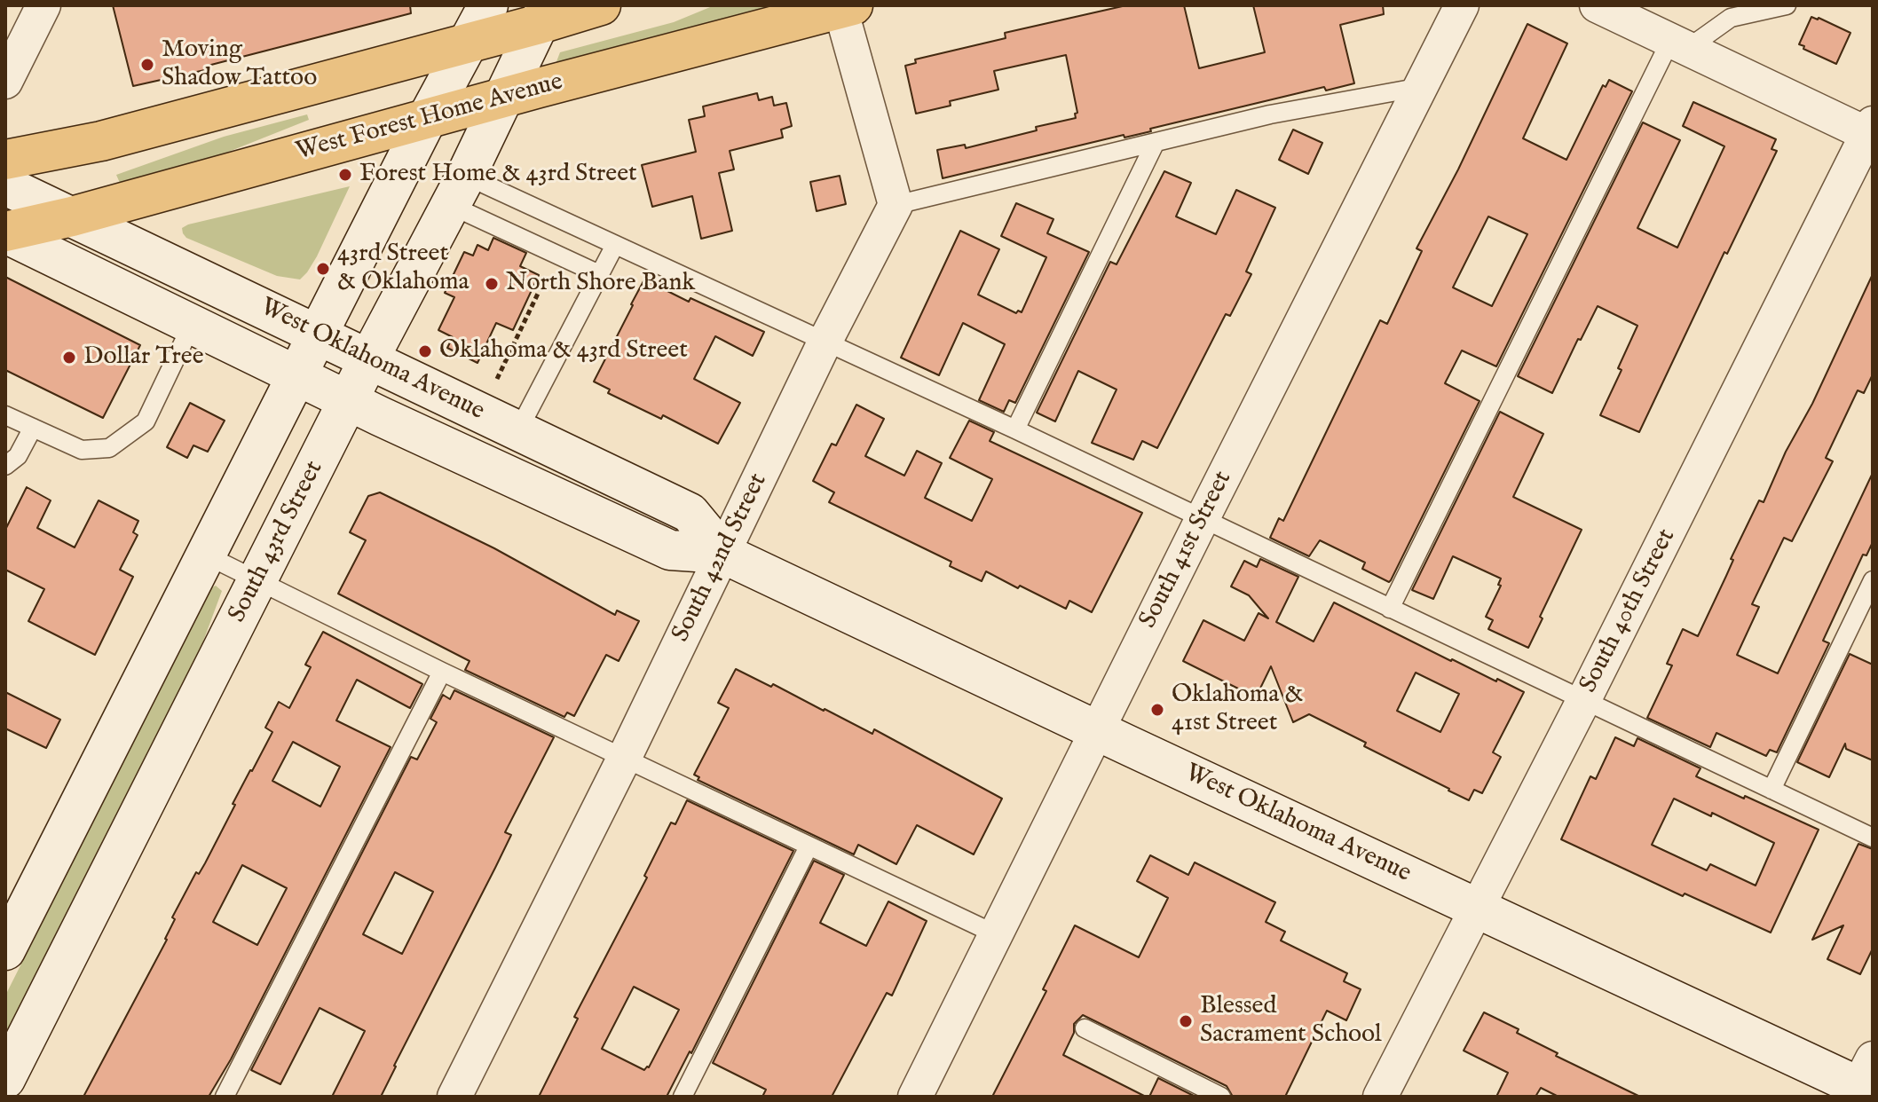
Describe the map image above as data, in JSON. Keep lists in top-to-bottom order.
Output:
{
  "streets": {
    "main road": ["West Forest Home Avenue", "West Oklahoma Avenue", "South 43rd Street"],
    "street": ["South 41st Street", "South 42nd Street", "South 40th Street"]
  },
  "crossings": [
    ["West Forest Home Avenue", "West Oklahoma Avenue"],
    ["West Forest Home Avenue", "South 43rd Street"],
    ["West Oklahoma Avenue", "South 43rd Street"],
    ["West Oklahoma Avenue", "South 41st Street"],
    ["West Oklahoma Avenue", "South 42nd Street"],
    ["West Oklahoma Avenue", "South 40th Street"]
  ],
  "places": [
    "Moving Shadow Tattoo",
    "Forest Home & 43rd Street",
    "43rd Street & Oklahoma",
    "North Shore Bank",
    "Oklahoma & 43rd Street",
    "Dollar Tree",
    "Oklahoma & 41st Street",
    "Blessed Sacrament School"
  ]
}
